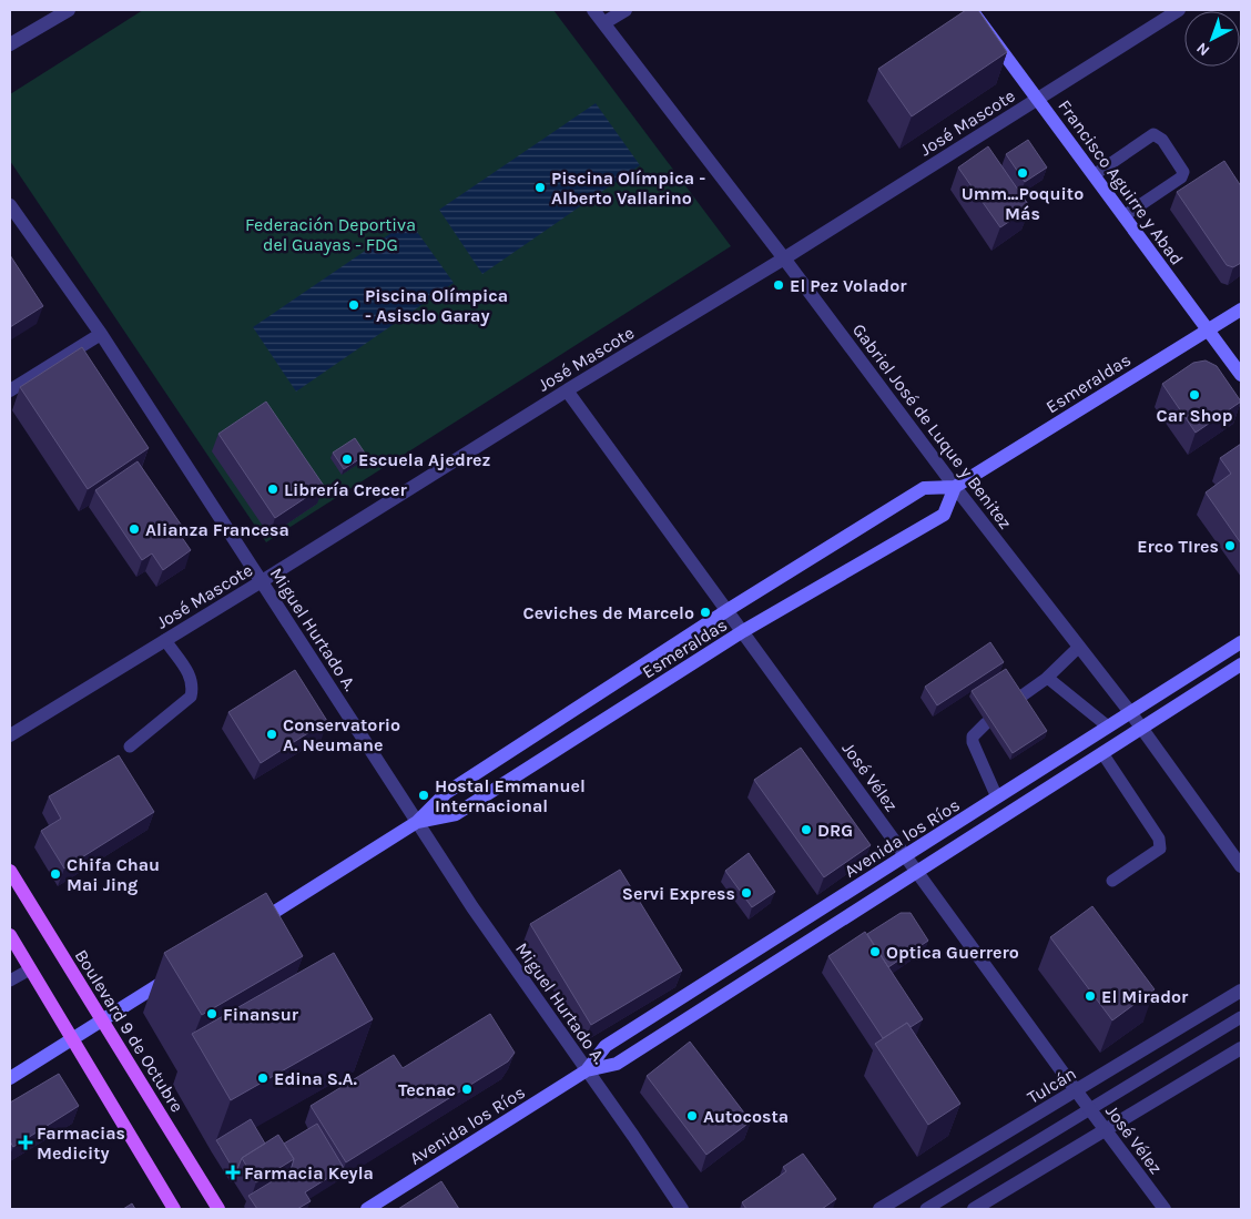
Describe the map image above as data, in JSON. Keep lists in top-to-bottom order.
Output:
{
  "streets": {
    "main road": [
      "Francisco Aguirre y Abad",
      "Esmeraldas",
      "Avenida los Ríos",
      "Boulevard 9 de Octubre"
    ],
    "street": [
      "José Mascote",
      "Gabriel José de Luque y Benitez",
      "Miguel Hurtado A.",
      "José Vélez",
      "Tulcán"
    ]
  },
  "crossings": [
    ["José Mascote", "Francisco Aguirre y Abad"],
    ["José Mascote", "Gabriel José de Luque y Benitez"],
    ["José Mascote", "Miguel Hurtado A."],
    ["José Mascote", "José Vélez"],
    ["Francisco Aguirre y Abad", "Esmeraldas"],
    ["Esmeraldas", "Gabriel José de Luque y Benitez"],
    ["Esmeraldas", "Miguel Hurtado A."],
    ["Esmeraldas", "José Vélez"],
    ["Gabriel José de Luque y Benitez", "Avenida los Ríos"],
    ["Miguel Hurtado A.", "Avenida los Ríos"],
    ["José Vélez", "Avenida los Ríos"],
    ["José Vélez", "Tulcán"]
  ],
  "parks": ["Federación Deportiva del Guayas - FDG"],
  "places": {
    "other": [
      "Umm...Poquito Más",
      "Piscina Olímpica - Alberto Vallarino",
      "El Pez Volador",
      "Piscina Olímpica - Asisclo Garay",
      "Car Shop",
      "Escuela Ajedrez",
      "Librería Crecer",
      "Alianza Francesa",
      "Erco TIres",
      "Ceviches de Marcelo",
      "Conservatorio A. Neumane",
      "Hostal Emmanuel Internacional",
      "DRG",
      "Chifa Chau Mai Jing",
      "Servi Express",
      "Optica Guerrero",
      "El Mirador",
      "Finansur",
      "Edina S.A.",
      "Tecnac",
      "Autocosta"
    ],
    "health": ["Farmacias Medicity", "Farmacia Keyla"]
  },
  "north": "bottom left"
}
